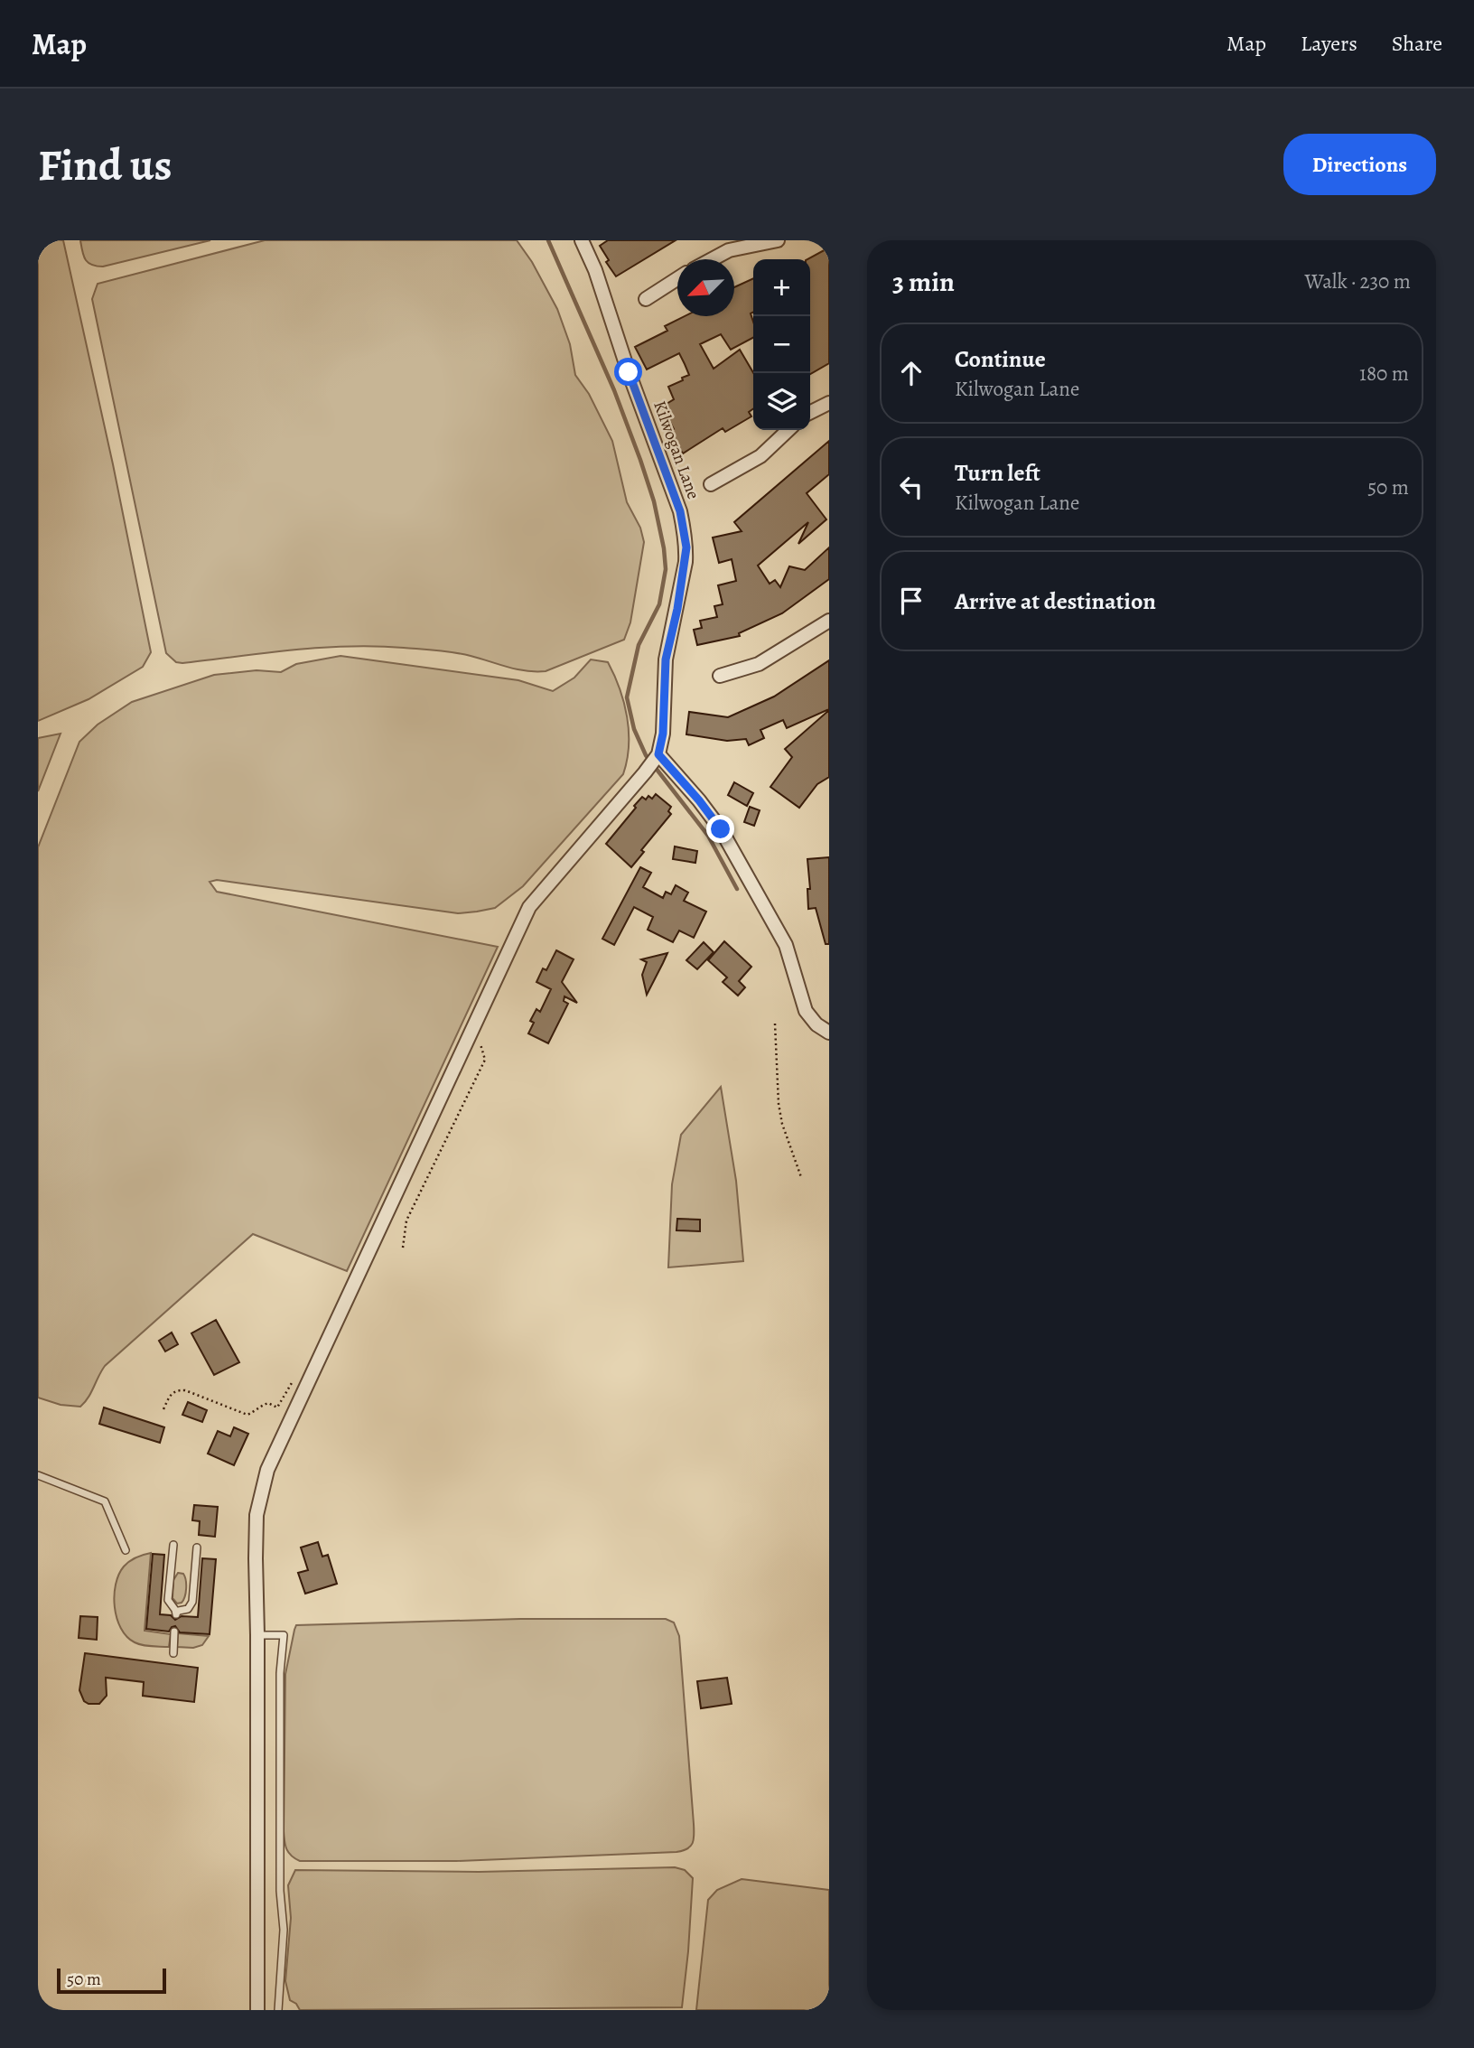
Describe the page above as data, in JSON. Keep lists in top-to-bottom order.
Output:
{
  "streets": {
    "street": ["Kilwogan Lane"]
  },
  "scale_bar": "50 m",
  "north": "bottom left",
  "page": {
    "header": "Map",
    "nav": ["Map", "Layers", "Share"],
    "buttons": "Directions",
    "title": "Find us",
    "heading": ["3 min", "Walk · 230 m"],
    "map_buttons": ["+", "−"],
    "list": [
      ["Continue", "Kilwogan Lane", "180 m"],
      ["Turn left", "Kilwogan Lane", "50 m"],
      "Arrive at destination"
    ],
    "scale": "50 m"
  }
}
